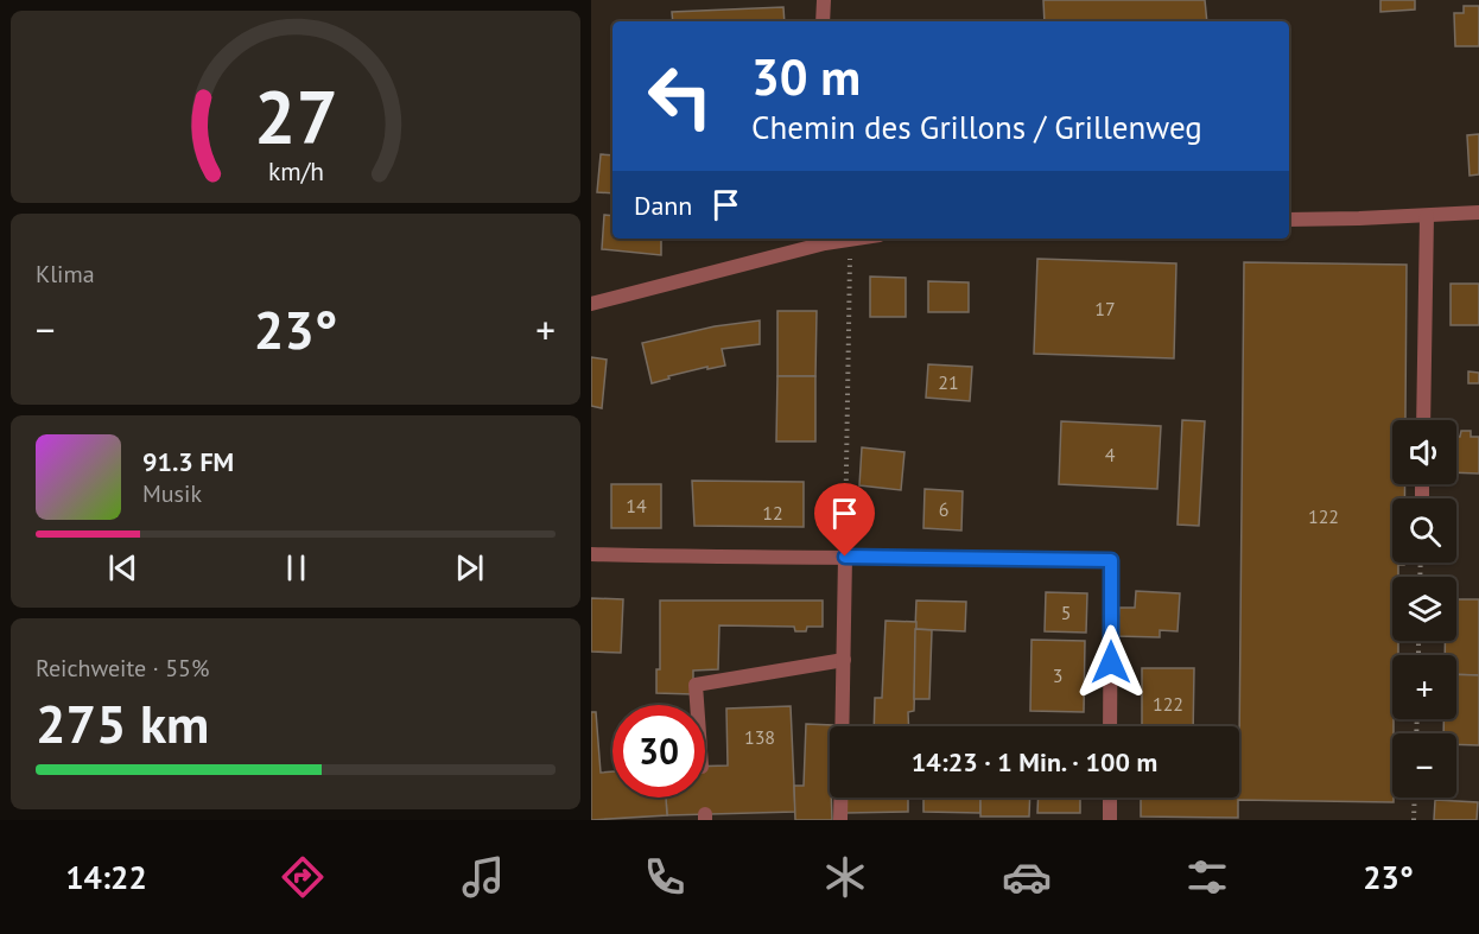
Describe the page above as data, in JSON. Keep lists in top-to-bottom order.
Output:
{
  "house_numbers": [
    "17",
    "21",
    "4",
    "14",
    "6",
    "12",
    "122",
    "5",
    "3",
    "122",
    "138"
  ],
  "page": {
    "turn": ["30 m", "Chemin des Grillons / Grillenweg"],
    "then": "Dann",
    "tile": [
      "Klima",
      ["Reichweite · 55%", "275 km"]
    ],
    "heat": ["−", "23°", "+"],
    "map_buttons": ["+", "−"],
    "song": ["91.3 FM", "Musik"],
    "limit": "30",
    "trip": "14:23 · 1 Min. · 100 m",
    "tabs": ["14:22", "23°"],
    "gauge": ["27", "km/h"]
  }
}
